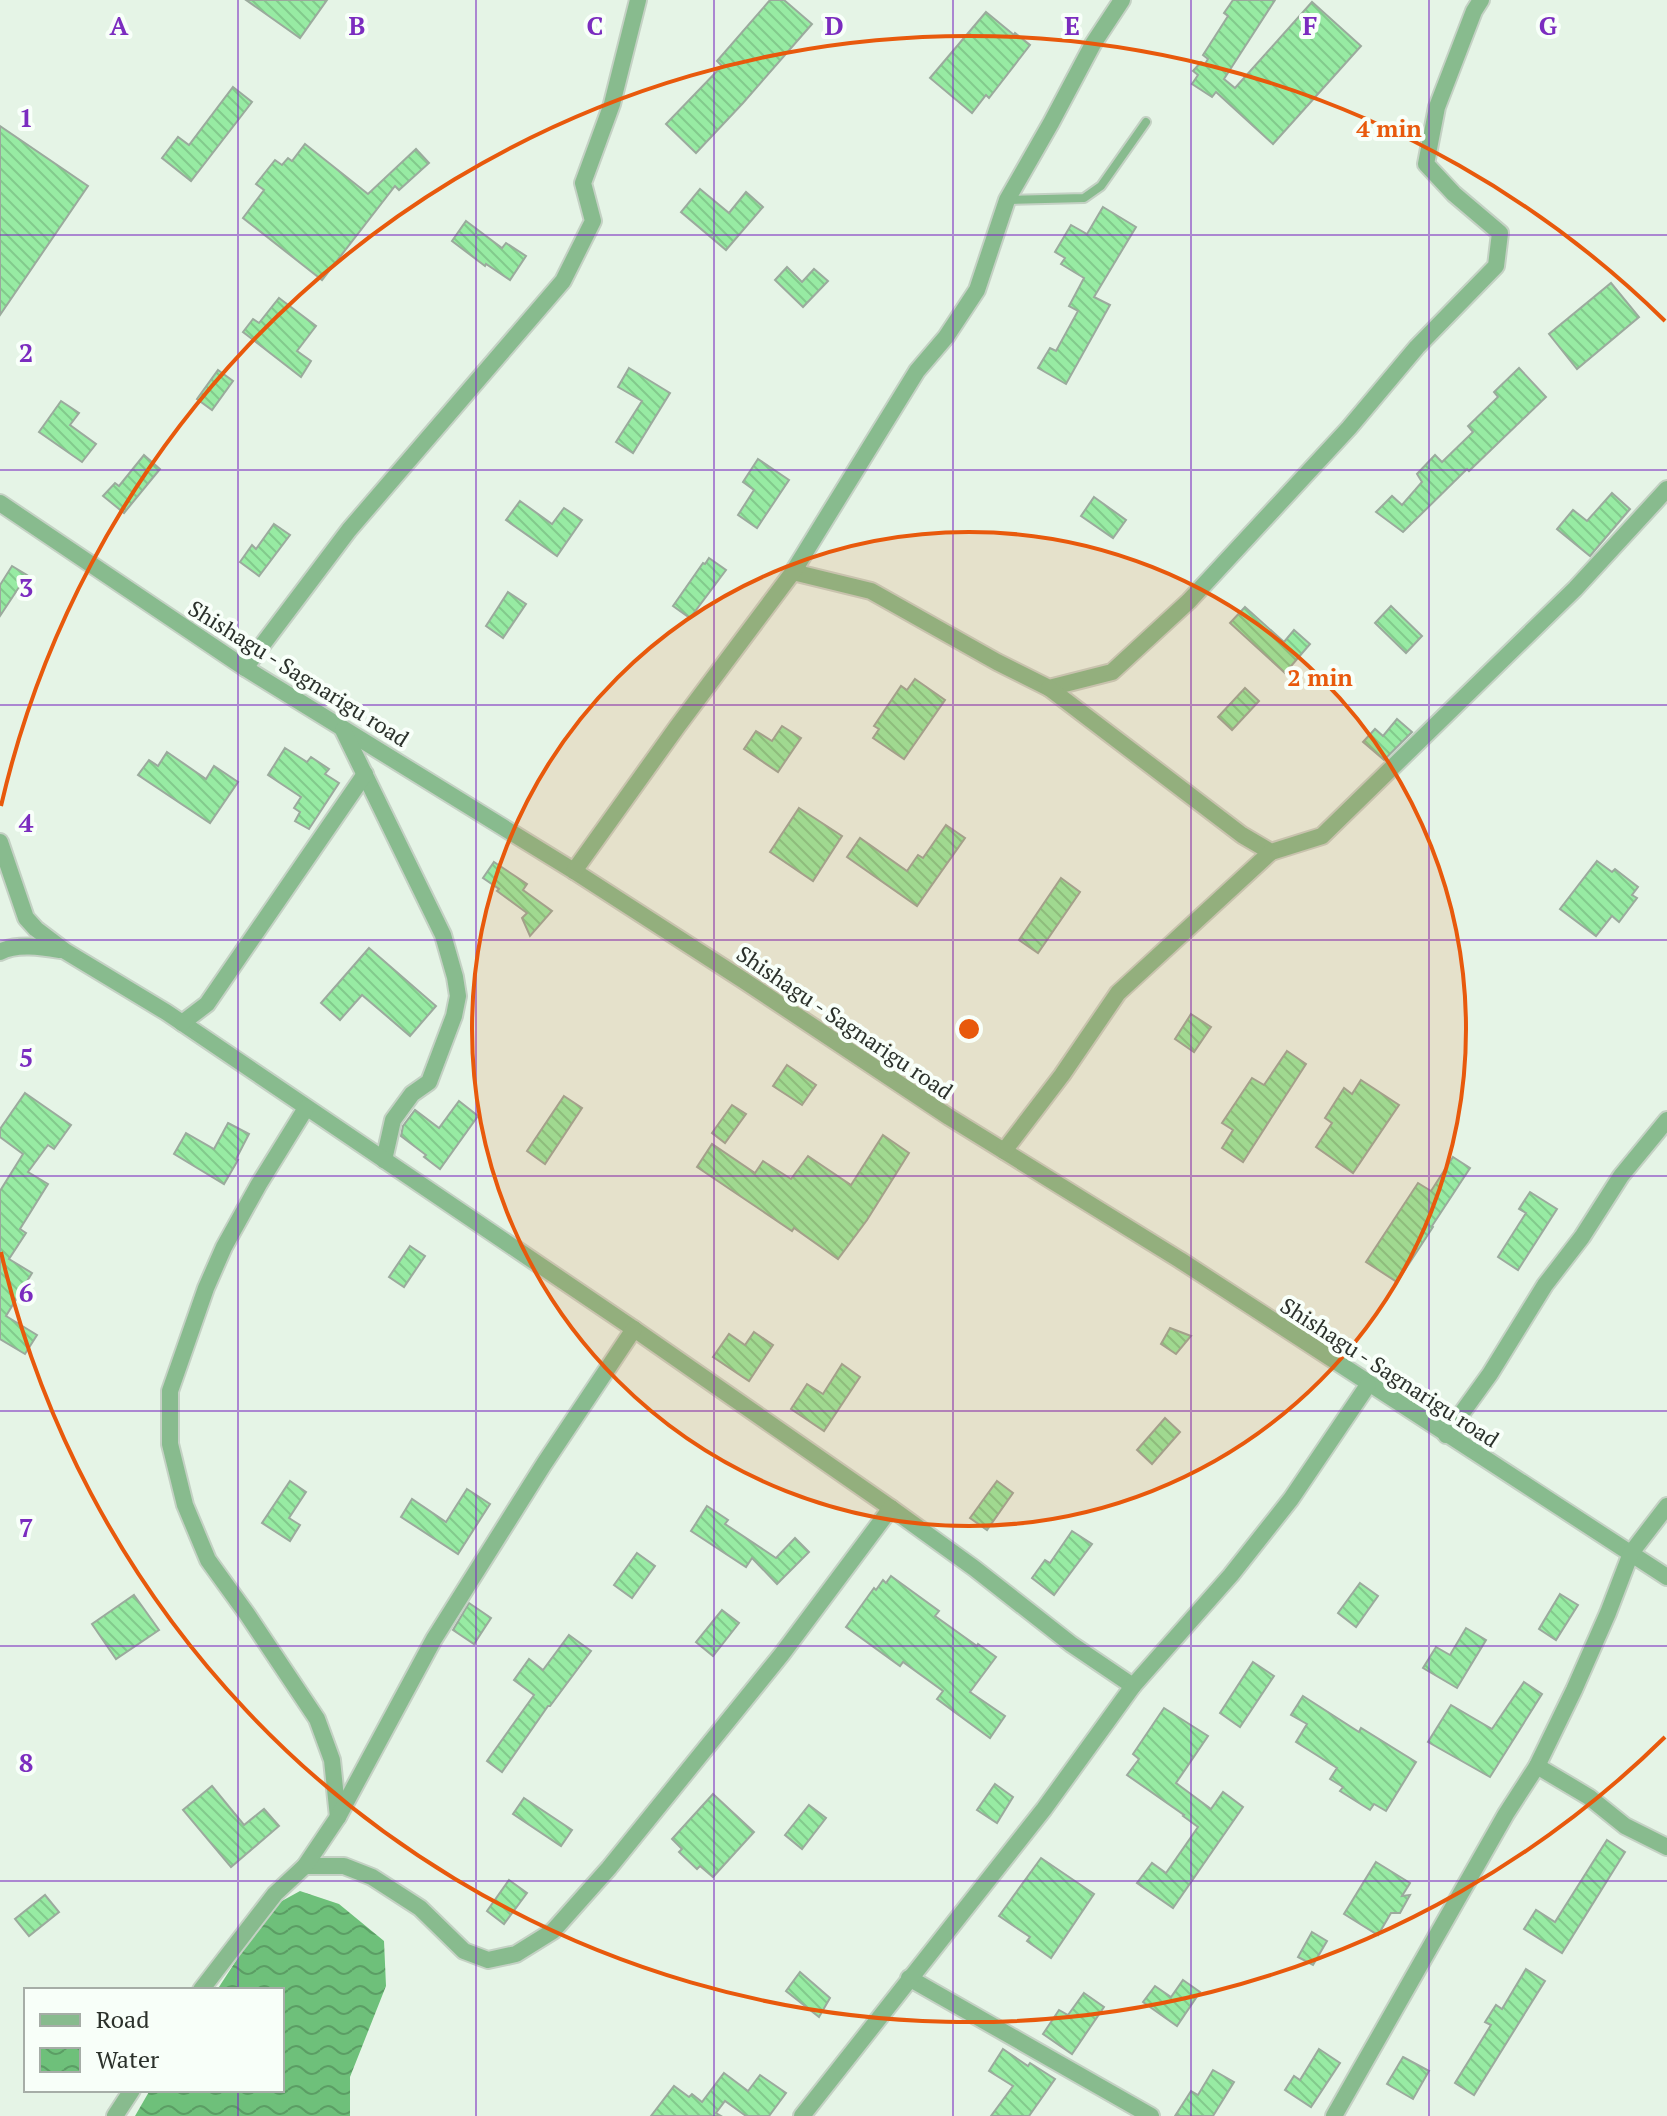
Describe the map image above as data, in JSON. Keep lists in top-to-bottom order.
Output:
{
  "streets": {
    "street": ["Shishagu - Sagnarigu road"]
  },
  "legend": ["Road", "Water"],
  "grid": {
    "columns": [
      "A",
      "B",
      "C",
      "D",
      "E",
      "F",
      "G"
    ],
    "rows": [
      "1",
      "2",
      "3",
      "4",
      "5",
      "6",
      "7",
      "8"
    ]
  },
  "rings": ["4 min", "2 min"]
}
